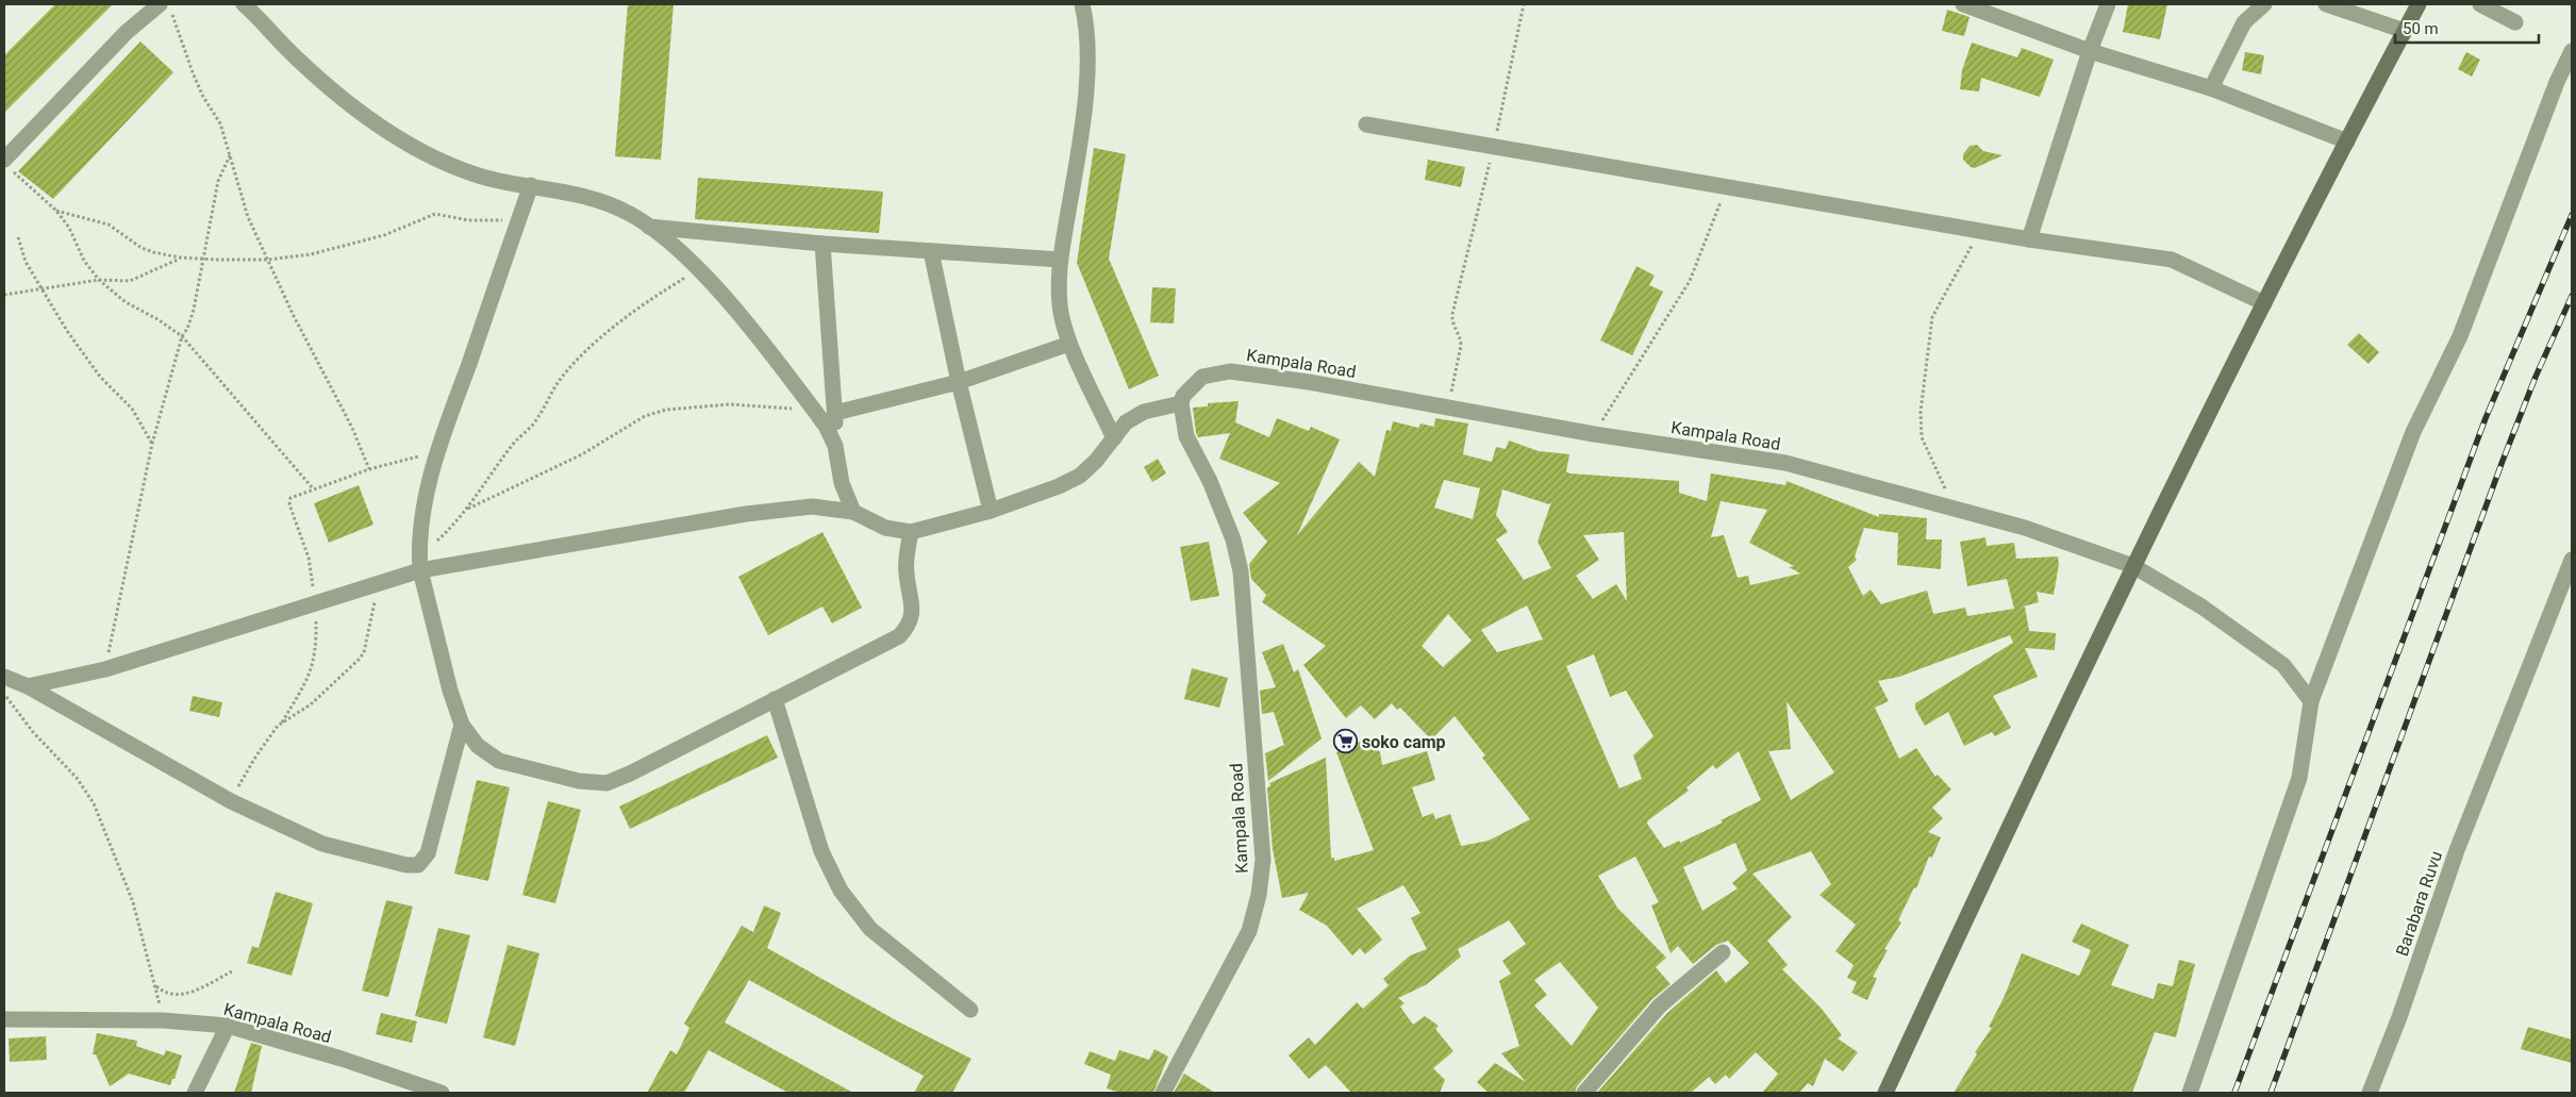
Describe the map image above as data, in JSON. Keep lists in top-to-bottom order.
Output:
{
  "streets": {
    "street": ["Kampala Road", "Barabara Ruvu"]
  },
  "places": {
    "supermarket": ["soko camp"]
  },
  "scale_bar": "50 m"
}
